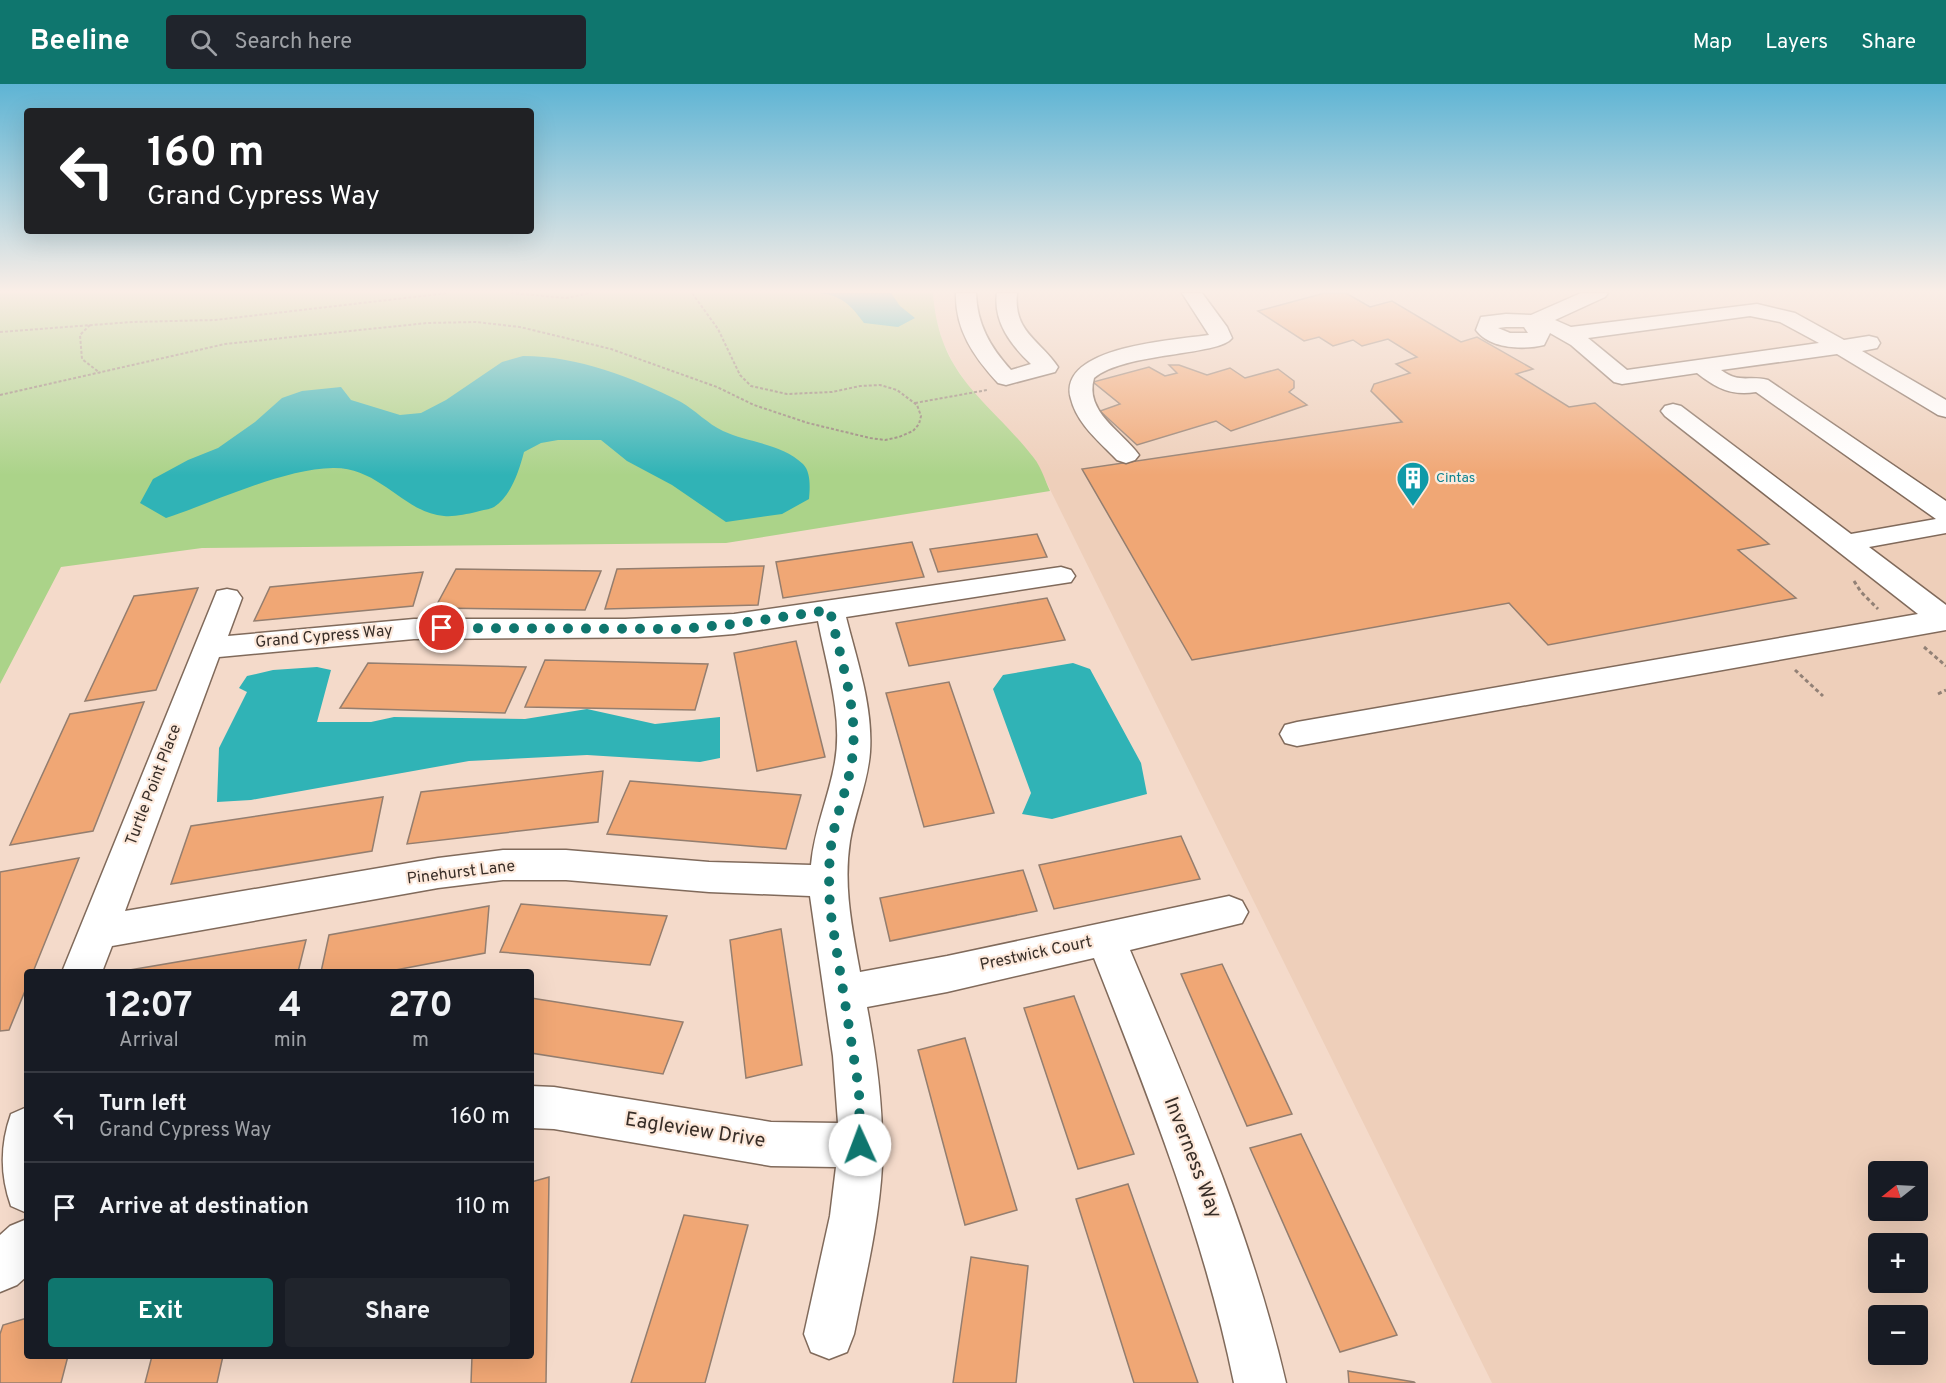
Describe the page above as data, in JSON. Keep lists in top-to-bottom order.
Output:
{
  "streets": {
    "street": [
      "Grand Cypress Way",
      "Turtle Point Place",
      "Pinehurst Lane",
      "Prestwick Court",
      "Eagleview Drive",
      "Inverness Way"
    ]
  },
  "crossings": [
    ["Grand Cypress Way", "Turtle Point Place"],
    ["Turtle Point Place", "Pinehurst Lane"],
    ["Prestwick Court", "Inverness Way"]
  ],
  "places": {
    "building": ["Cintas"]
  },
  "north": "left",
  "page": {
    "header": "Beeline",
    "search": "Search here",
    "nav": ["Map", "Layers", "Share"],
    "turn": ["160 m", "Grand Cypress Way"],
    "eta": [
      "12:07",
      "Arrival",
      "4",
      "min",
      "270",
      "m"
    ],
    "list": [
      {
        "name": "Turn left",
        "note": "Grand Cypress Way",
        "value": "160 m"
      },
      {
        "name": "Arrive at destination",
        "value": "110 m"
      }
    ],
    "map_buttons": ["+", "−"],
    "buttons": ["Exit", "Share"]
  }
}
